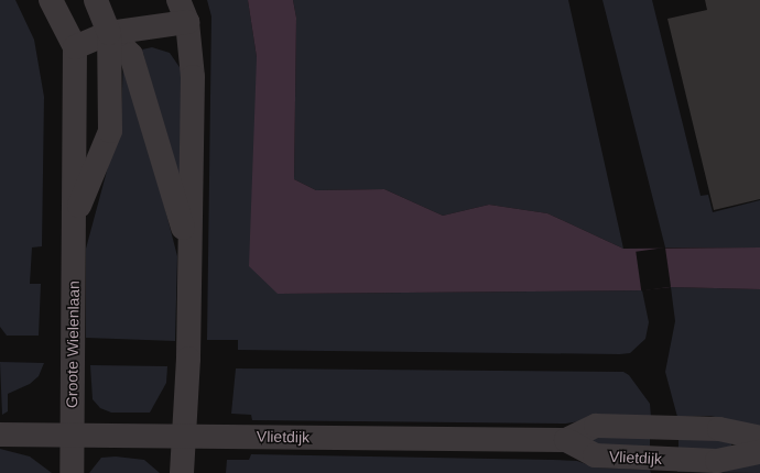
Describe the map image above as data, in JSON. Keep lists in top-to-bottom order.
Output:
{
  "streets": {
    "street": ["Groote Wielenlaan", "Vlietdijk"]
  },
  "crossings": [
    ["Groote Wielenlaan", "Vlietdijk"]
  ]
}
